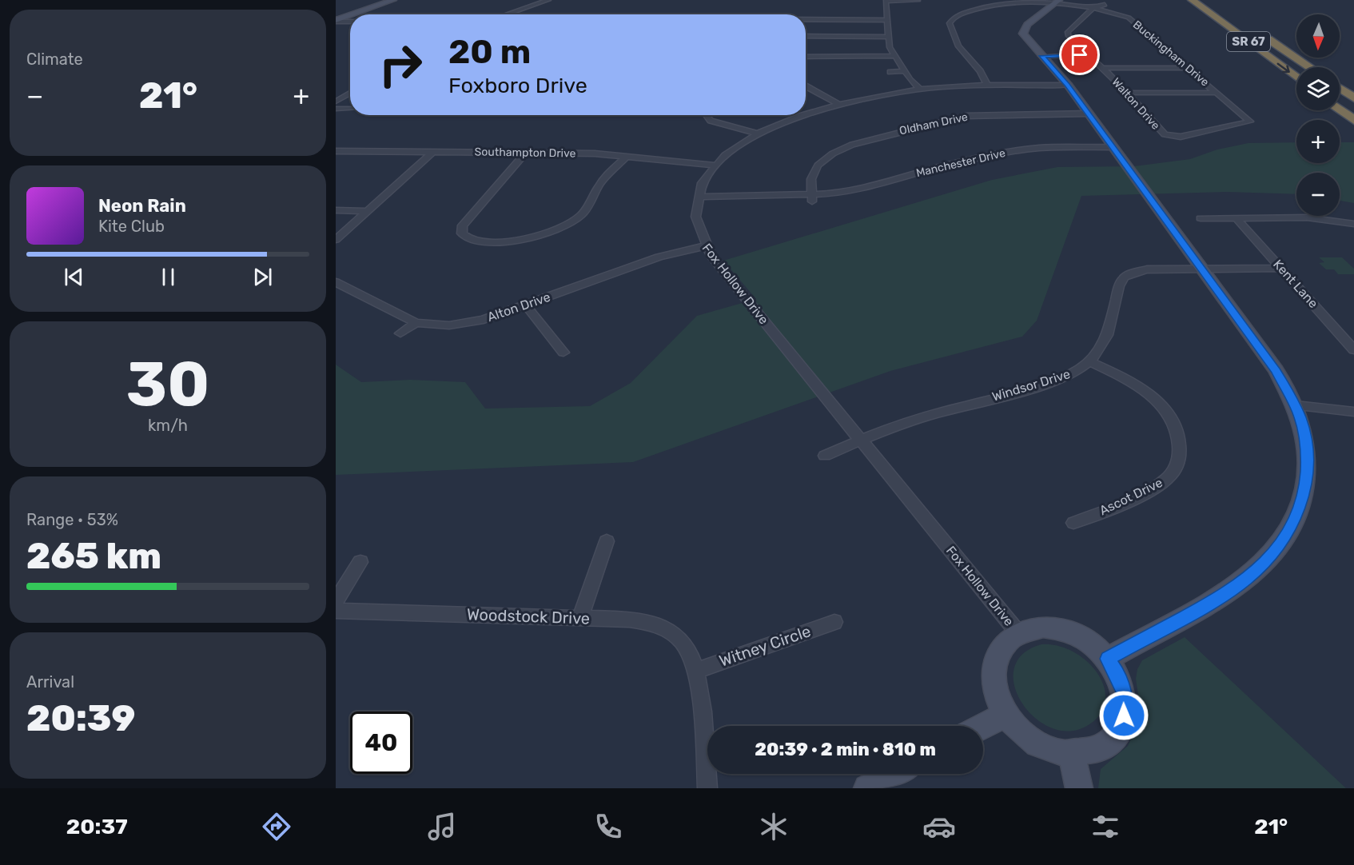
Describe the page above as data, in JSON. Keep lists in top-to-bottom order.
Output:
{
  "streets": {
    "highway": ["SR 67"],
    "street": [
      "Buckingham Drive",
      "Walton Drive",
      "Oldham Drive",
      "Southampton Drive",
      "Manchester Drive",
      "Fox Hollow Drive",
      "Kent Lane",
      "Alton Drive",
      "Windsor Drive",
      "Ascot Drive",
      "Woodstock Drive",
      "Witney Circle"
    ]
  },
  "crossings": [
    ["Buckingham Drive", "Walton Drive"],
    ["Oldham Drive", "Manchester Drive"],
    ["Southampton Drive", "Fox Hollow Drive"],
    ["Manchester Drive", "Fox Hollow Drive"],
    ["Fox Hollow Drive", "Alton Drive"],
    ["Fox Hollow Drive", "Windsor Drive"],
    ["Windsor Drive", "Ascot Drive"],
    ["Woodstock Drive", "Witney Circle"]
  ],
  "north": "bottom",
  "page": {
    "tile": [
      "Climate",
      ["30", "km/h"],
      ["Range · 53%", "265 km"],
      ["Arrival", "20:39"]
    ],
    "map_buttons": ["+", "−"],
    "turn": ["20 m", "Foxboro Drive"],
    "heat": ["−", "21°", "+"],
    "song": ["Neon Rain", "Kite Club"],
    "limit": "40",
    "trip": "20:39 · 2 min · 810 m",
    "tabs": ["20:37", "21°"]
  }
}
